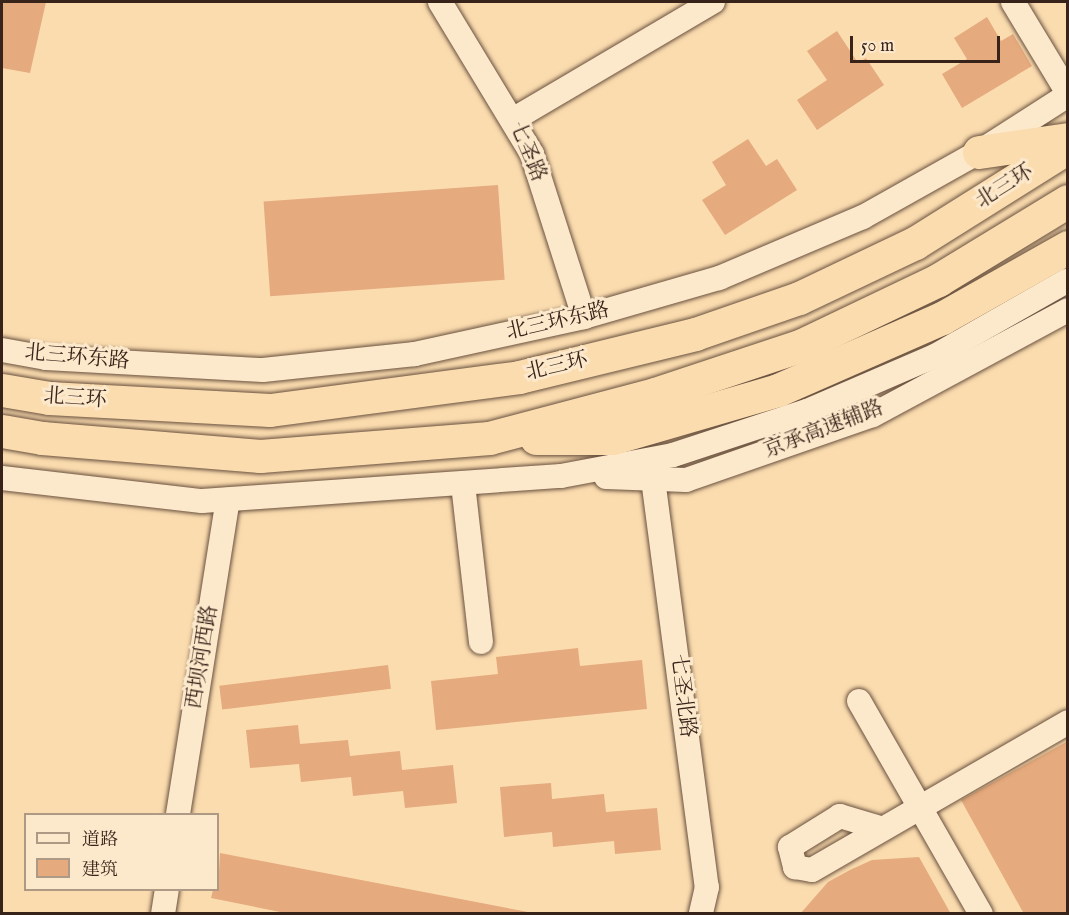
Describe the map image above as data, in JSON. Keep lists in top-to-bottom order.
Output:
{
  "streets": {
    "highway": ["北三环"],
    "street": [
      "七圣路",
      "北三环东路",
      "京承高速辅路",
      "西坝河西路",
      "七圣北路"
    ]
  },
  "crossings": [
    ["七圣路", "北三环东路"],
    ["京承高速辅路", "七圣北路"]
  ],
  "legend": ["道路", "建筑"],
  "scale_bar": "50 m"
}
